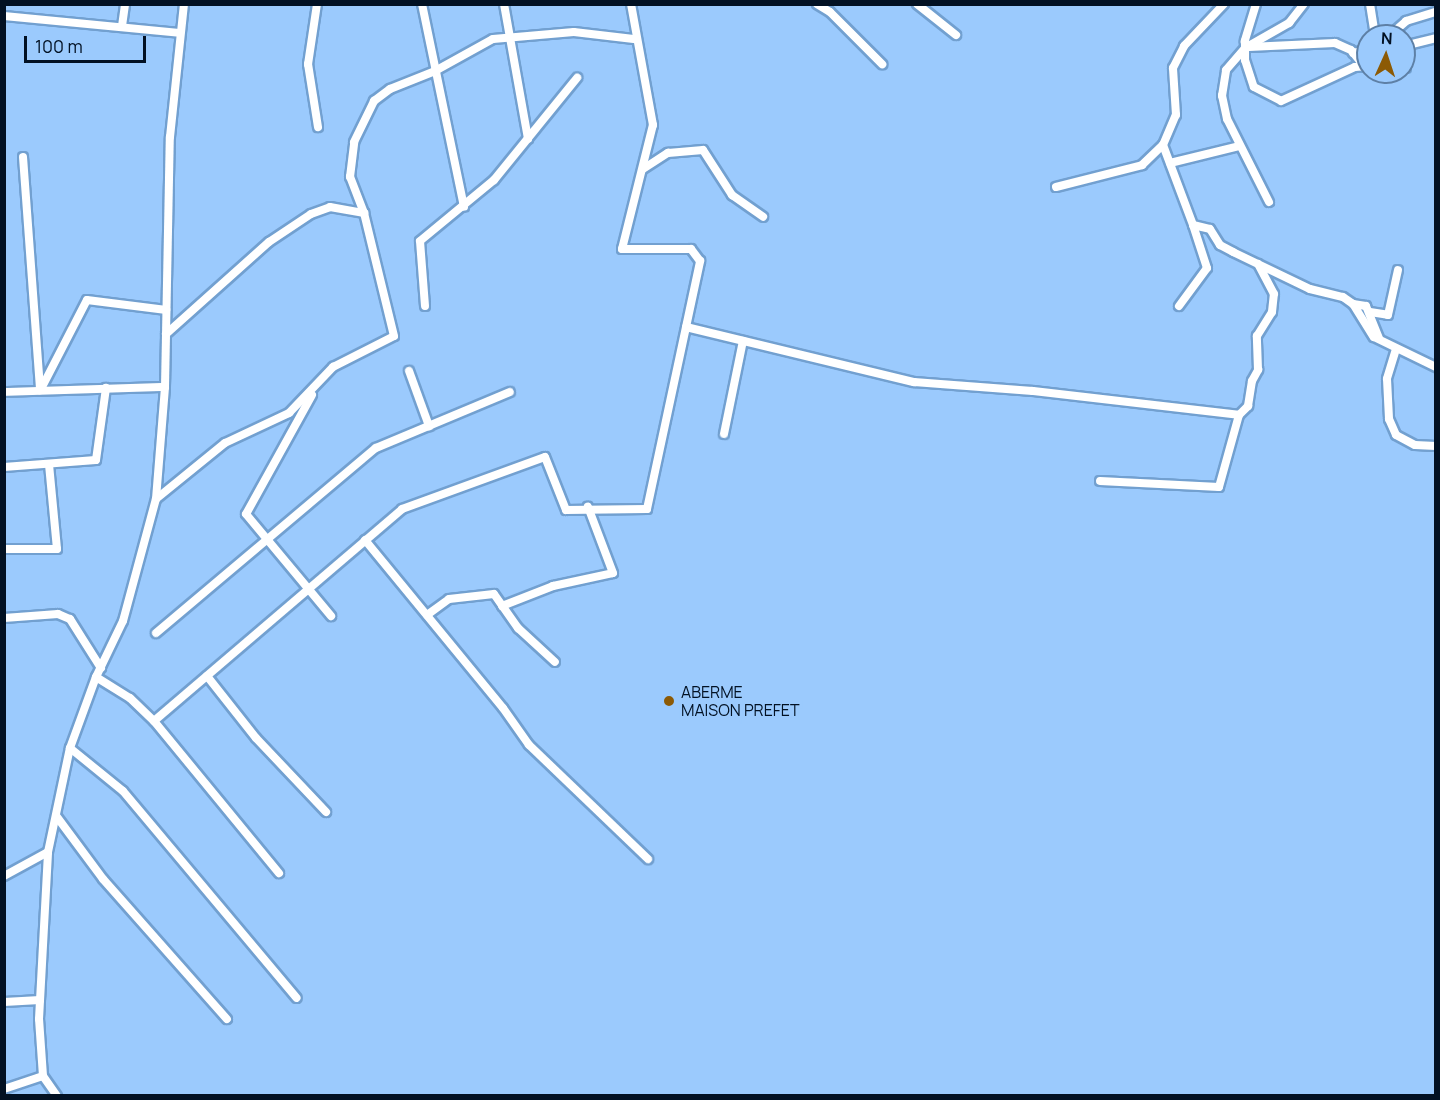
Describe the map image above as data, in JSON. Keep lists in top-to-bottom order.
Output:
{
  "places": ["ABERME MAISON PREFET"],
  "scale_bar": "100 m",
  "north": "top"
}
